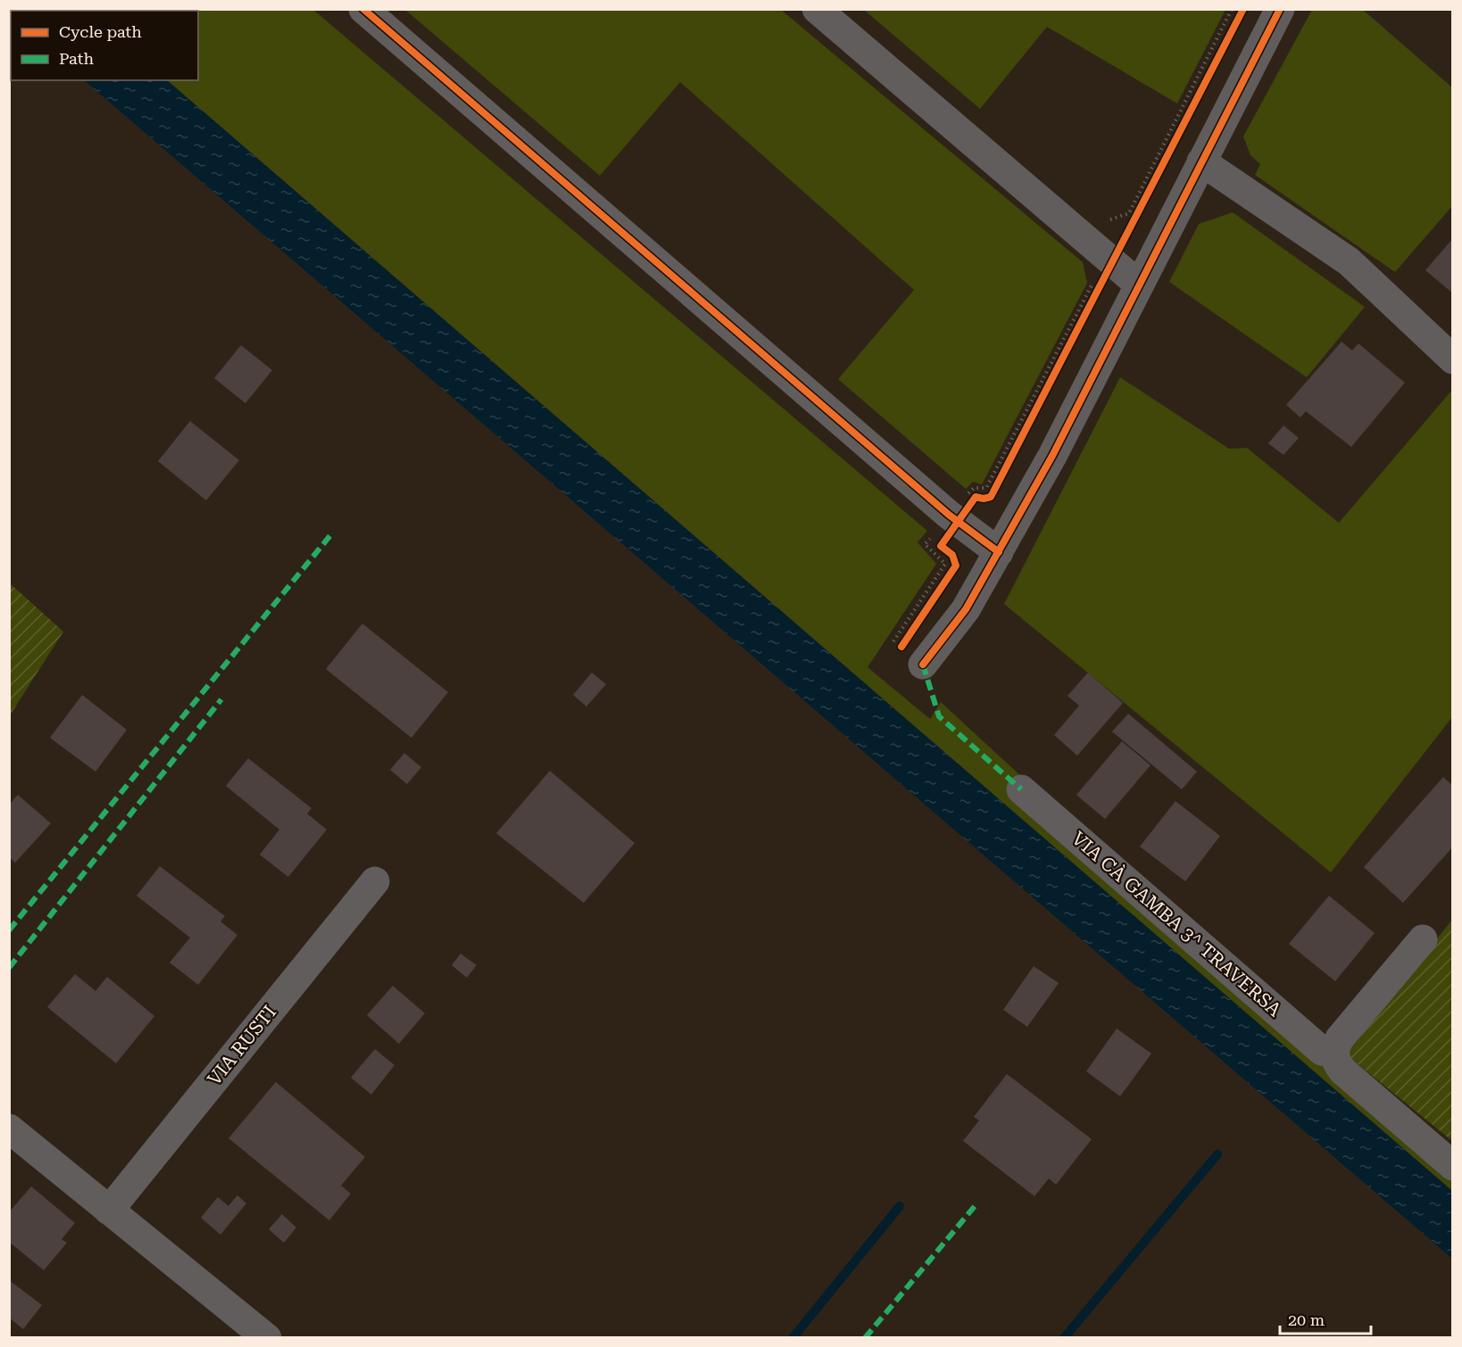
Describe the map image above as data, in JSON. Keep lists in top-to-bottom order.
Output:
{
  "streets": {
    "street": ["VIA CÀ GAMBA 3^ TRAVERSA", "VIA RUSTI"]
  },
  "legend": ["Cycle path", "Path"],
  "scale_bar": "20 m"
}
